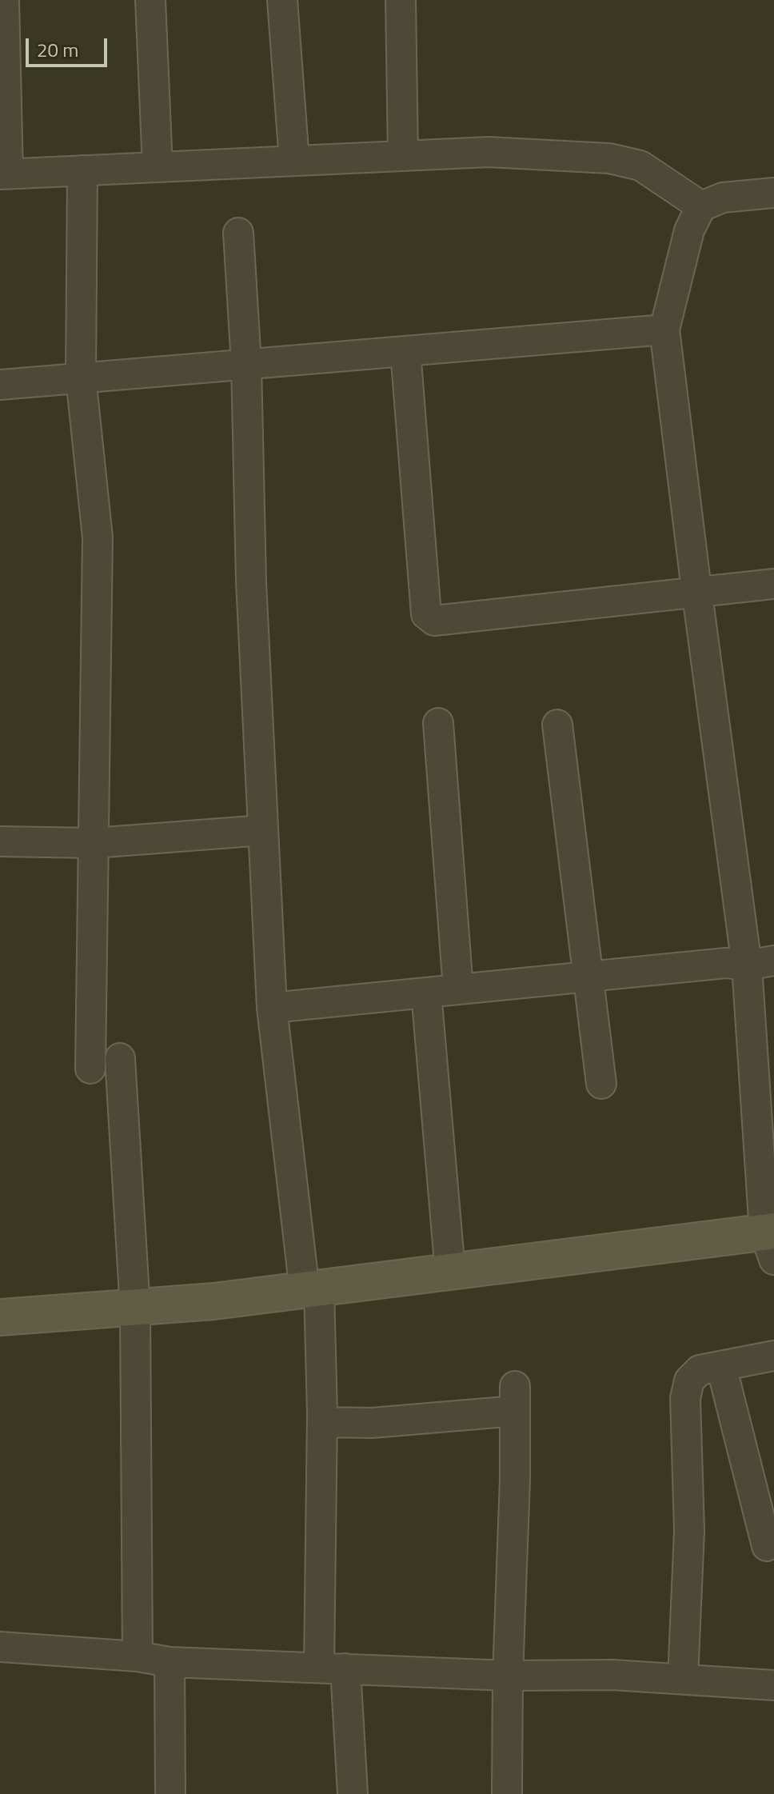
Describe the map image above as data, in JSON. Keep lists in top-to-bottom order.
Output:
{
  "scale_bar": "20 m"
}
